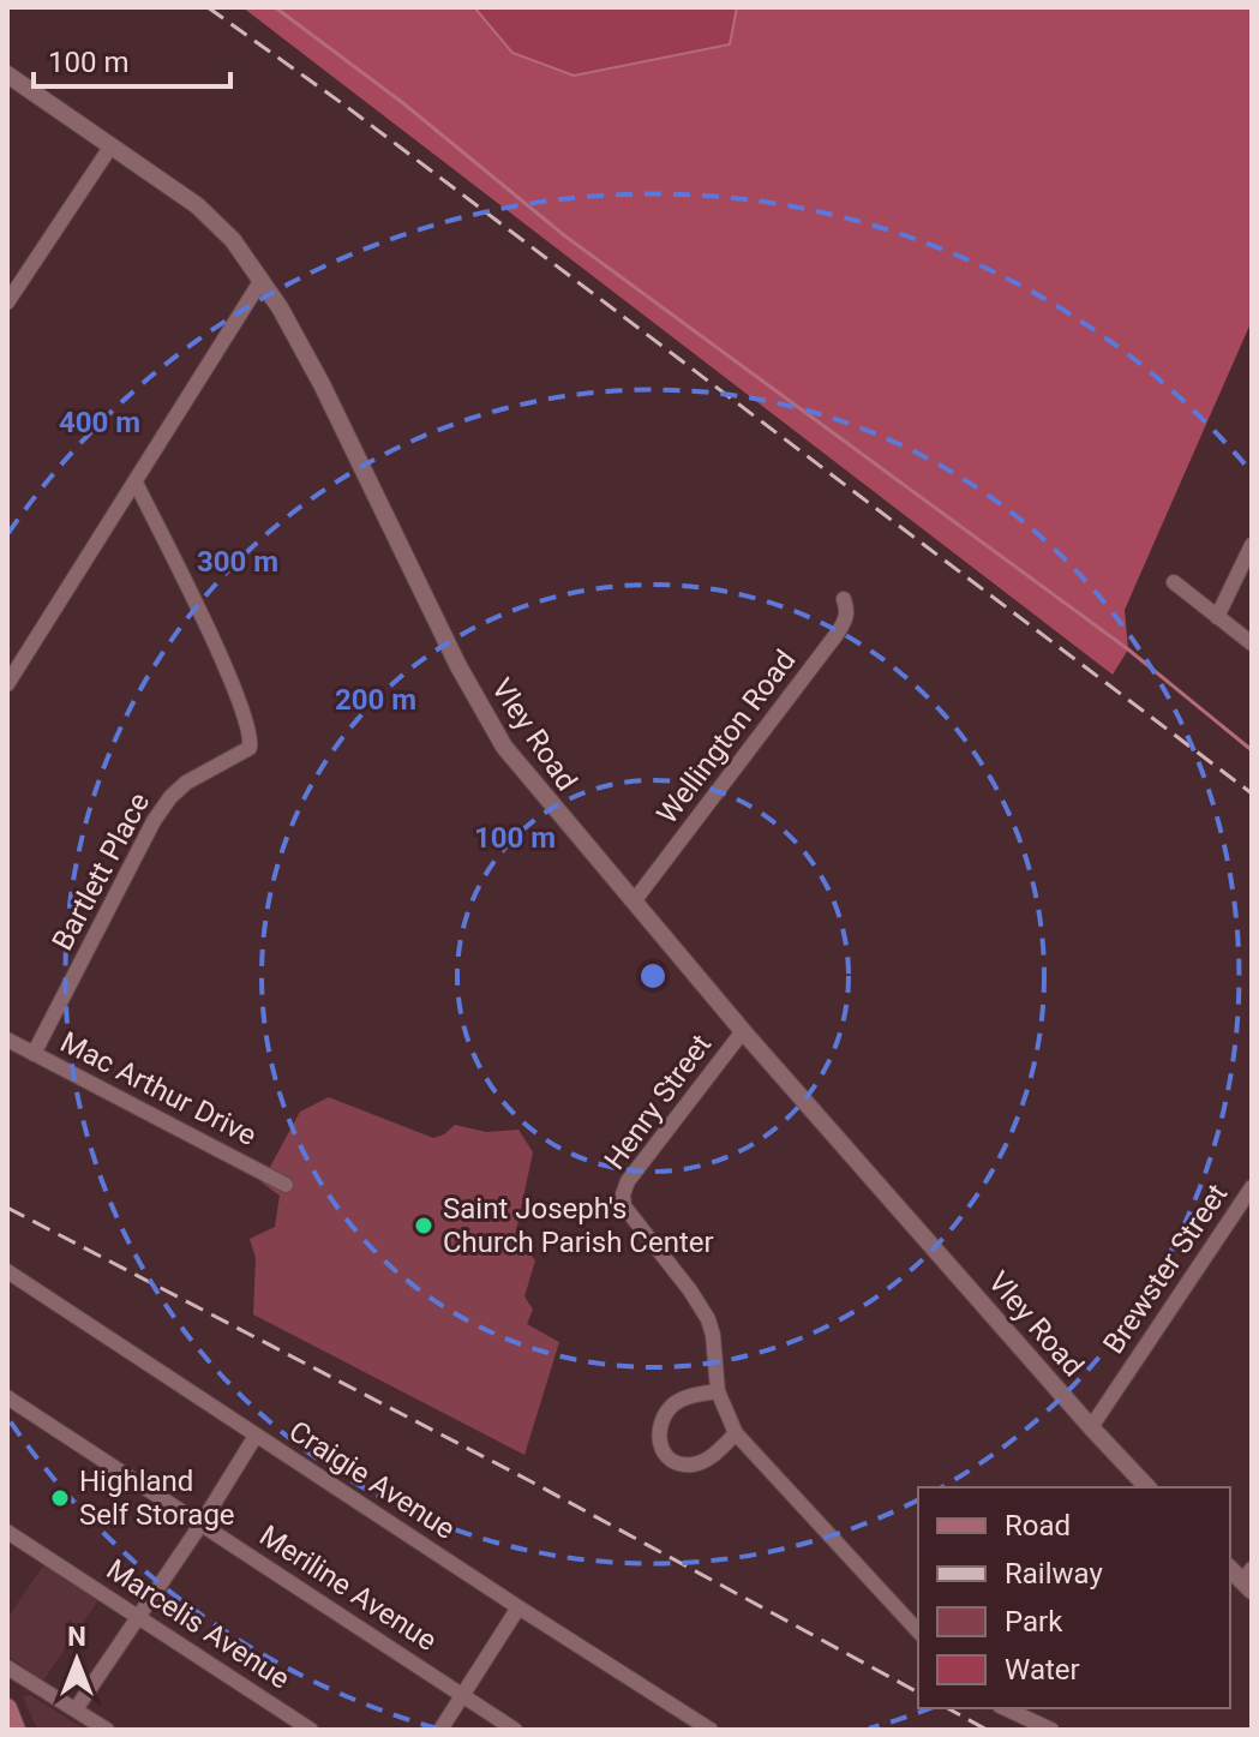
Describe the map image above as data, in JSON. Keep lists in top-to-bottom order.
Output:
{
  "streets": {
    "street": [
      "Vley Road",
      "Wellington Road",
      "Bartlett Place",
      "Mac Arthur Drive",
      "Henry Street",
      "Brewster Street",
      "Craigie Avenue",
      "Meriline Avenue",
      "Marcelis Avenue"
    ]
  },
  "crossings": [
    ["Vley Road", "Wellington Road"],
    ["Vley Road", "Henry Street"],
    ["Vley Road", "Brewster Street"],
    ["Bartlett Place", "Mac Arthur Drive"]
  ],
  "places": ["Saint Joseph's Church Parish Center", "Highland Self Storage"],
  "legend": [
    "Road",
    "Railway",
    "Park",
    "Water"
  ],
  "scale_bar": "100 m",
  "north": "top",
  "rings": [
    "400 m",
    "300 m",
    "200 m",
    "100 m"
  ]
}
